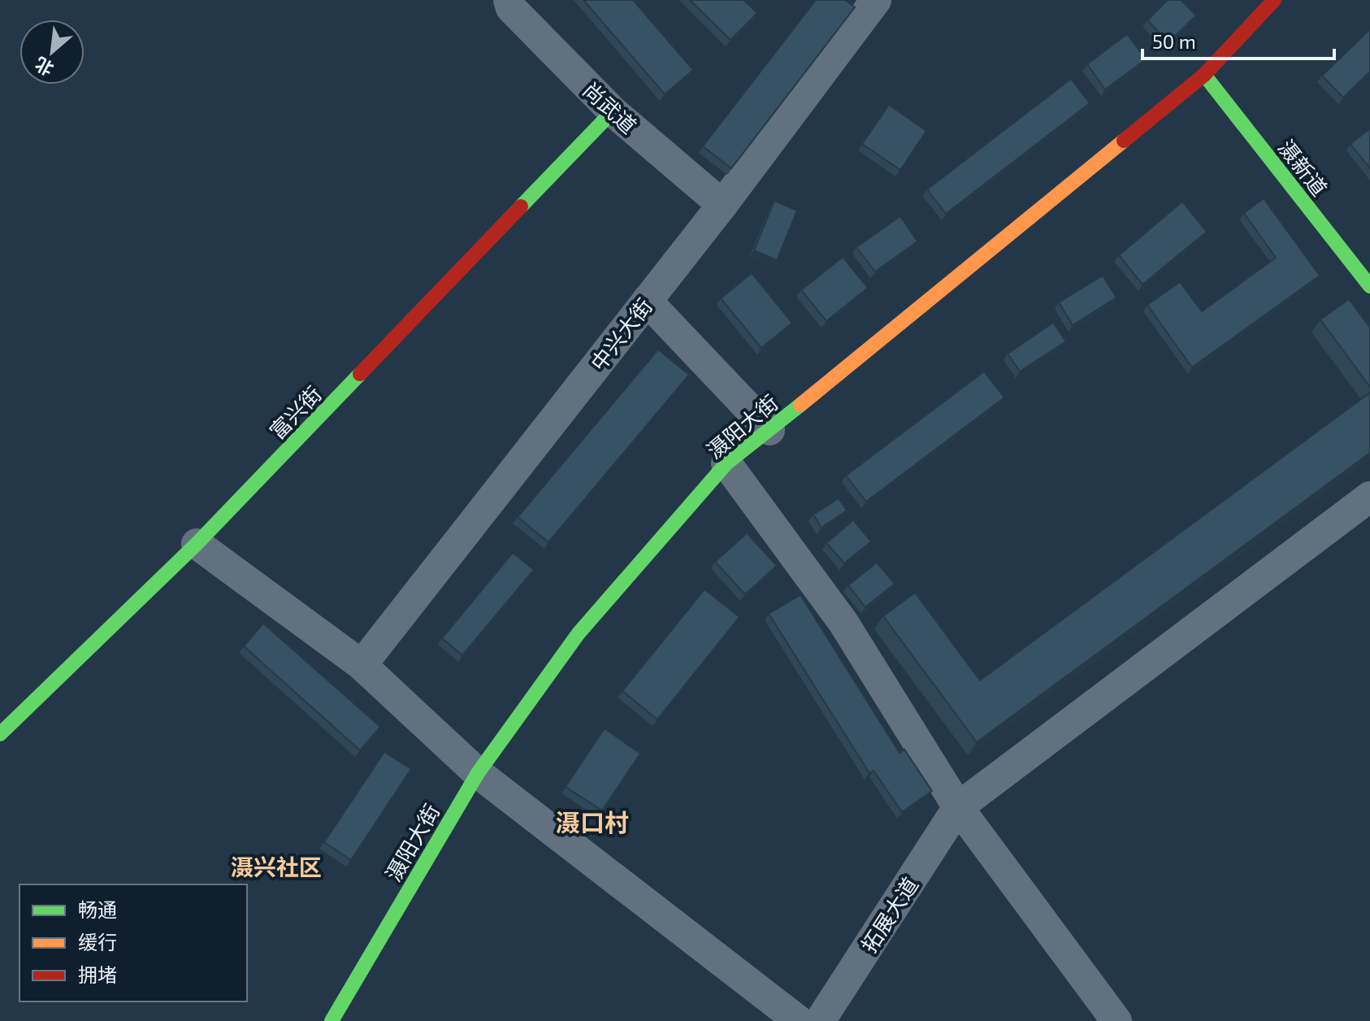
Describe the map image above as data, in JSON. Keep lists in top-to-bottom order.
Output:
{
  "streets": {
    "main road": ["滠新道", "富兴街", "滠阳大街"],
    "street": ["尚武道", "中兴大街", "拓展大道"]
  },
  "crossings": [
    ["尚武道", "中兴大街"],
    ["尚武道", "富兴街"],
    ["滠新道", "滠阳大街"]
  ],
  "districts": ["滠口村", "滠兴社区"],
  "legend": ["畅通", "缓行", "拥堵"],
  "scale_bar": "50 m",
  "north": "bottom left"
}
